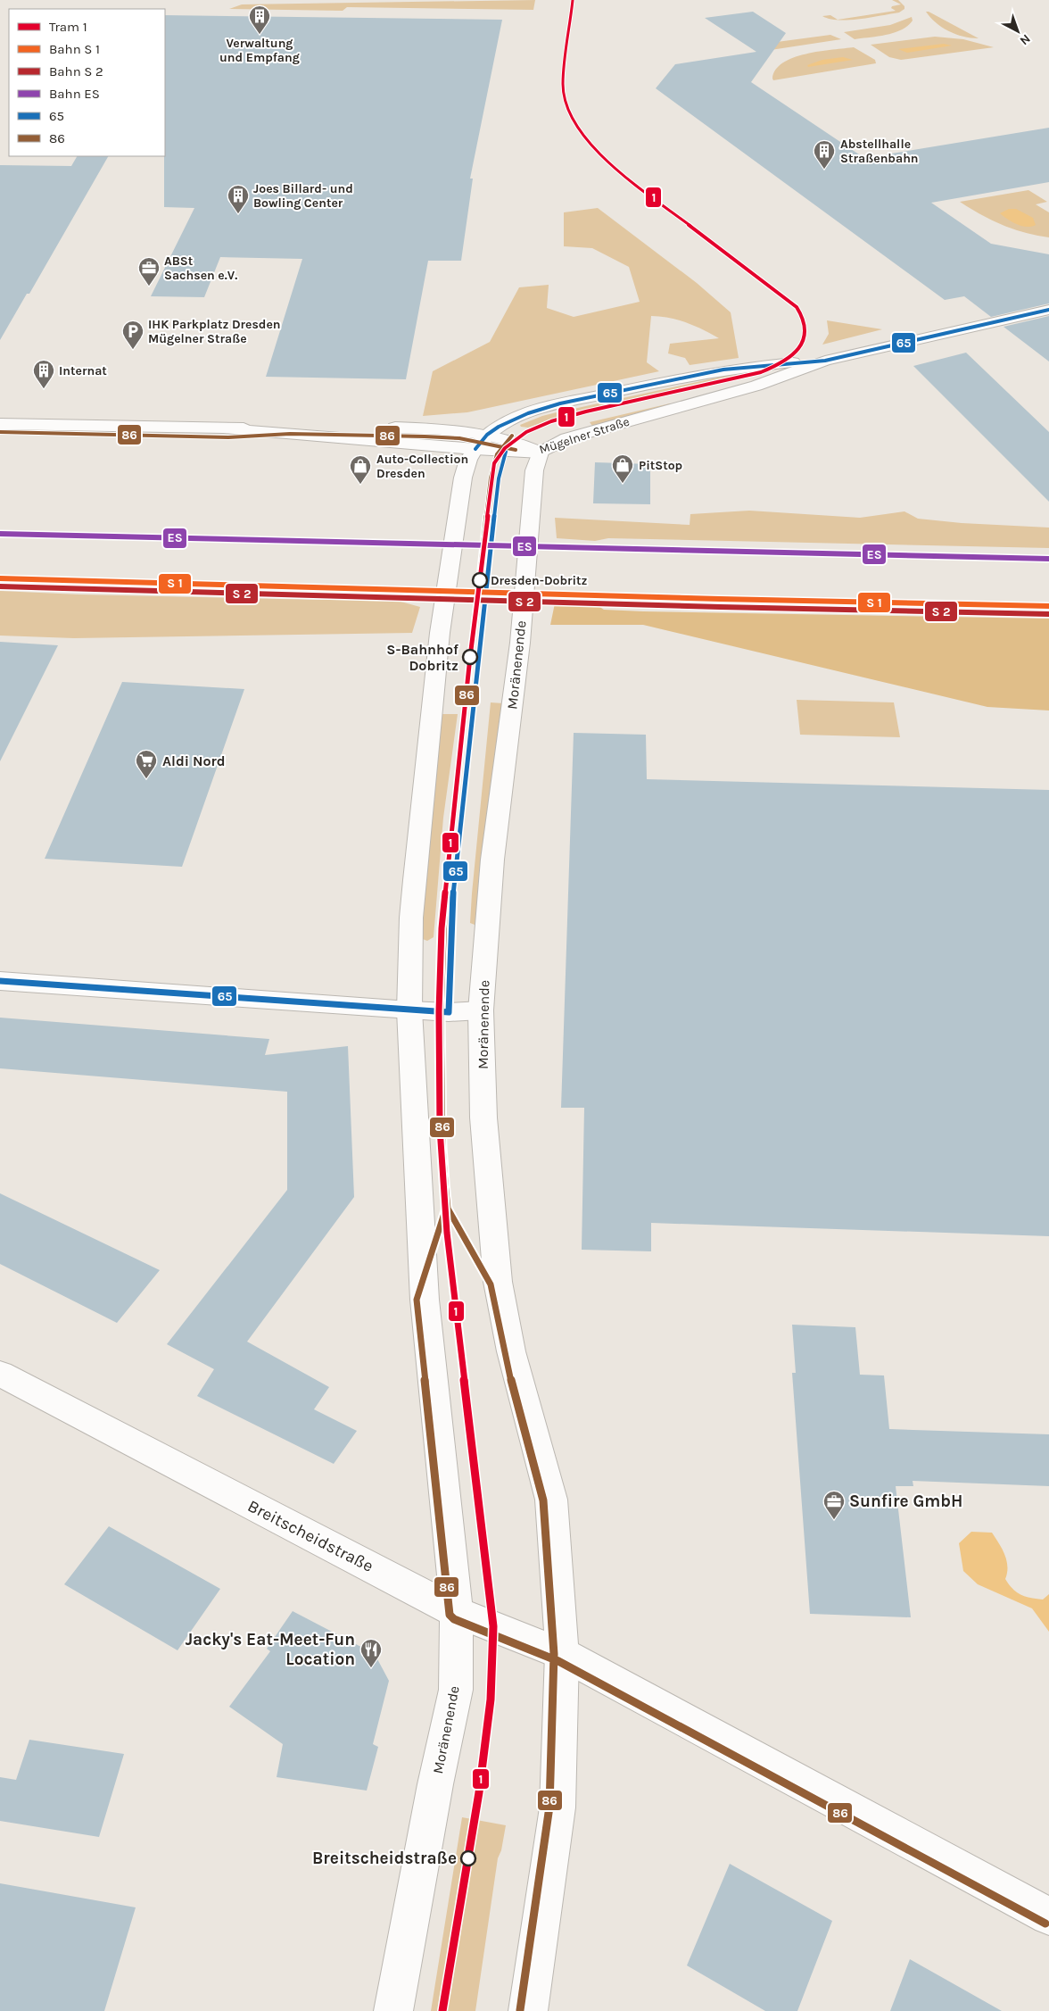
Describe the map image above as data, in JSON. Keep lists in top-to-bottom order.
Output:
{
  "streets": {
    "main road": ["Mügelner Straße", "Moränenende", "Breitscheidstraße"]
  },
  "crossings": [
    ["Mügelner Straße", "Moränenende"],
    ["Moränenende", "Breitscheidstraße"]
  ],
  "places": {
    "building": [
      "Verwaltung und Empfang",
      "Abstellhalle Straßenbahn",
      "Joes Billard- und Bowling Center",
      "Internat"
    ],
    "office": ["ABSt Sachsen e.V.", "Sunfire GmbH"],
    "parking": ["IHK Parkplatz Dresden Mügelner Straße"],
    "shop": ["PitStop", "Auto-Collection Dresden"],
    "other": ["Dresden-Dobritz", "S-Bahnhof Dobritz", "Breitscheidstraße"],
    "supermarket": ["Aldi Nord"],
    "restaurant": ["Jacky's Eat-Meet-Fun Location"]
  },
  "lines": [
    "tram line 1",
    "transit line 65",
    "transit line 86",
    "rail line ES"
  ],
  "legend": [
    "Tram 1",
    "Bahn S 1",
    "Bahn S 2",
    "Bahn ES",
    "65",
    "86"
  ],
  "north": "bottom right"
}
